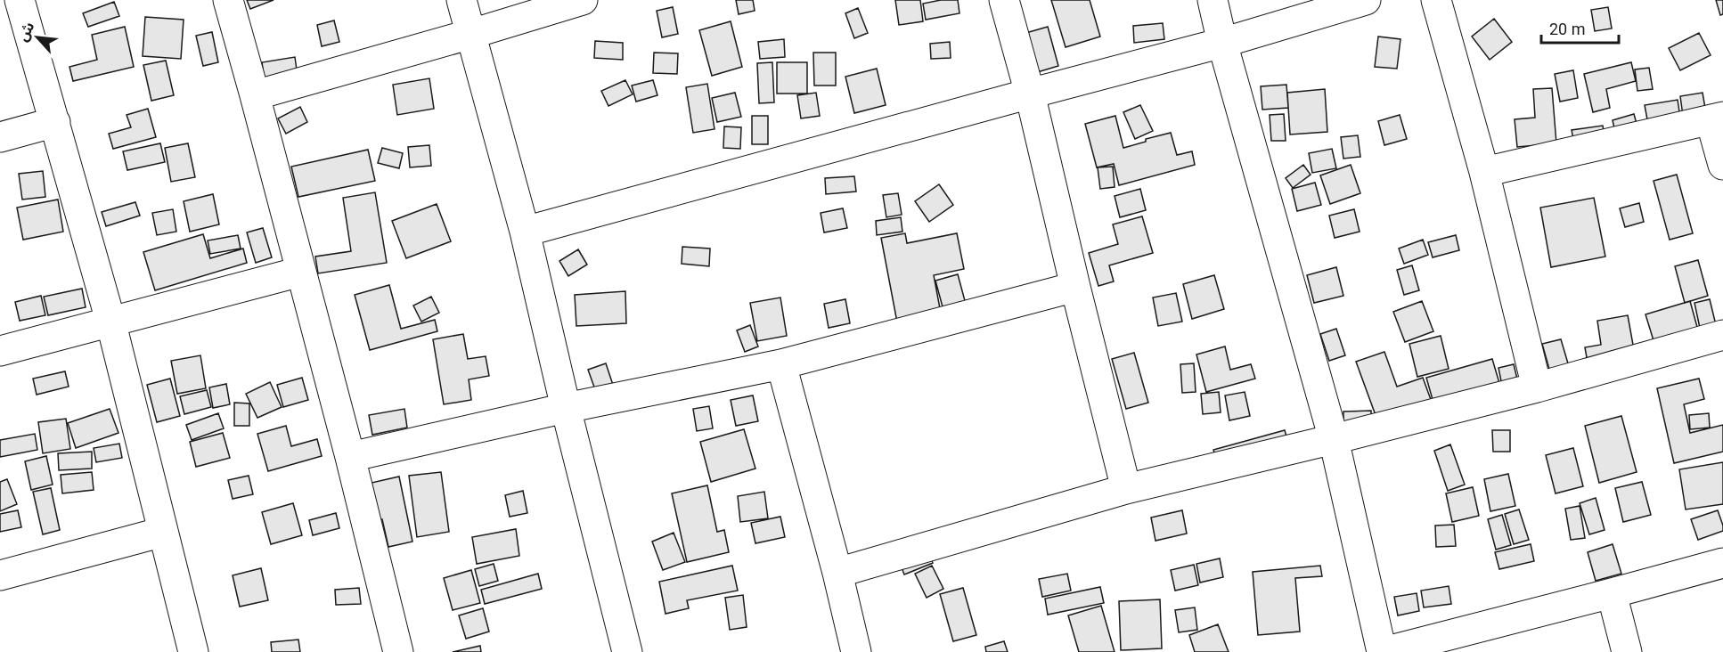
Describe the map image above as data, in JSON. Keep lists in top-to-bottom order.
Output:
{
  "scale_bar": "20 m",
  "north": "top left"
}
